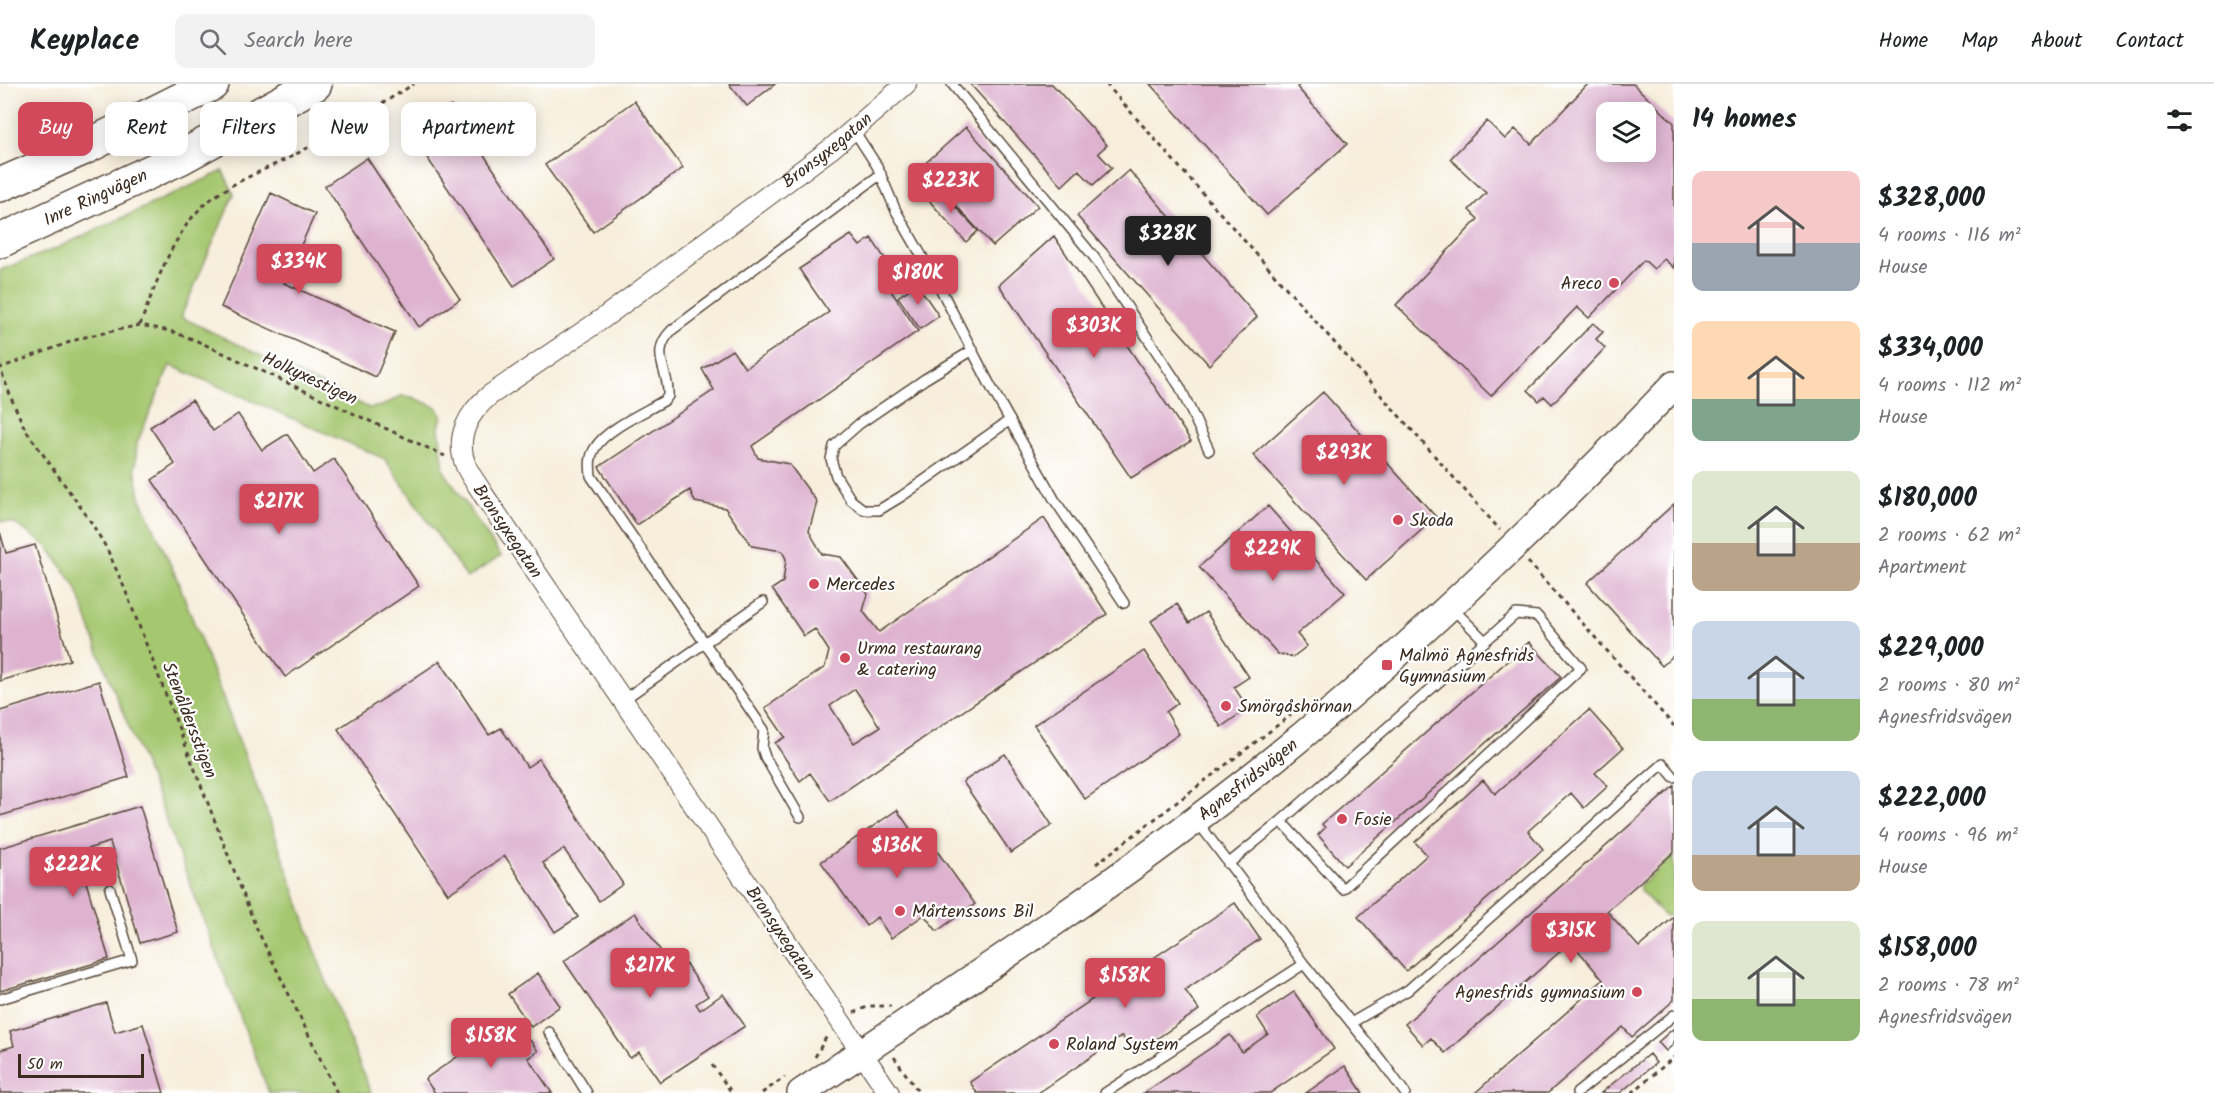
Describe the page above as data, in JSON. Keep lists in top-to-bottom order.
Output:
{
  "streets": {
    "highway": ["Inre Ringvägen"],
    "main road": ["Agnesfridsvägen"],
    "street": ["Bronsyxegatan"],
    "path": ["Holkyxestigen", "Stenåldersstigen"]
  },
  "crossings": [
    ["Bronsyxegatan", "Holkyxestigen"],
    ["Bronsyxegatan", "Agnesfridsvägen"]
  ],
  "places": {
    "other": [
      "Areco",
      "Skoda",
      "Mercedes",
      "Urma restaurang & catering",
      "Smörgåshörnan",
      "Fosie",
      "Mårtenssons Bil",
      "Agnesfrids gymnasium",
      "Roland System"
    ],
    "transit": ["Malmö Agnesfrids Gymnasium"]
  },
  "scale_bar": "50 m",
  "page": {
    "header": "Keyplace",
    "search": "Search here",
    "nav": [
      "Home",
      "Map",
      "About",
      "Contact"
    ],
    "heading": "14 homes",
    "chip": [
      "Buy",
      "Rent",
      "Filters",
      "New",
      "Apartment"
    ],
    "list": [
      {
        "name": "$328,000",
        "note": "4 rooms · 116 m² · House"
      },
      {
        "name": "$334,000",
        "note": "4 rooms · 112 m² · House"
      },
      {
        "name": "$180,000",
        "note": "2 rooms · 62 m² · Apartment"
      },
      {
        "name": "$229,000",
        "note": "2 rooms · 80 m² · Agnesfridsvägen"
      },
      {
        "name": "$222,000",
        "note": "4 rooms · 96 m² · House"
      },
      {
        "name": "$158,000",
        "note": "2 rooms · 78 m² · Agnesfridsvägen"
      }
    ],
    "price": [
      "$223K",
      "$328K",
      "$334K",
      "$180K",
      "$303K",
      "$293K",
      "$217K",
      "$229K",
      "$136K",
      "$222K",
      "$315K",
      "$217K",
      "$158K",
      "$158K"
    ],
    "scale": "50 m"
  }
}
